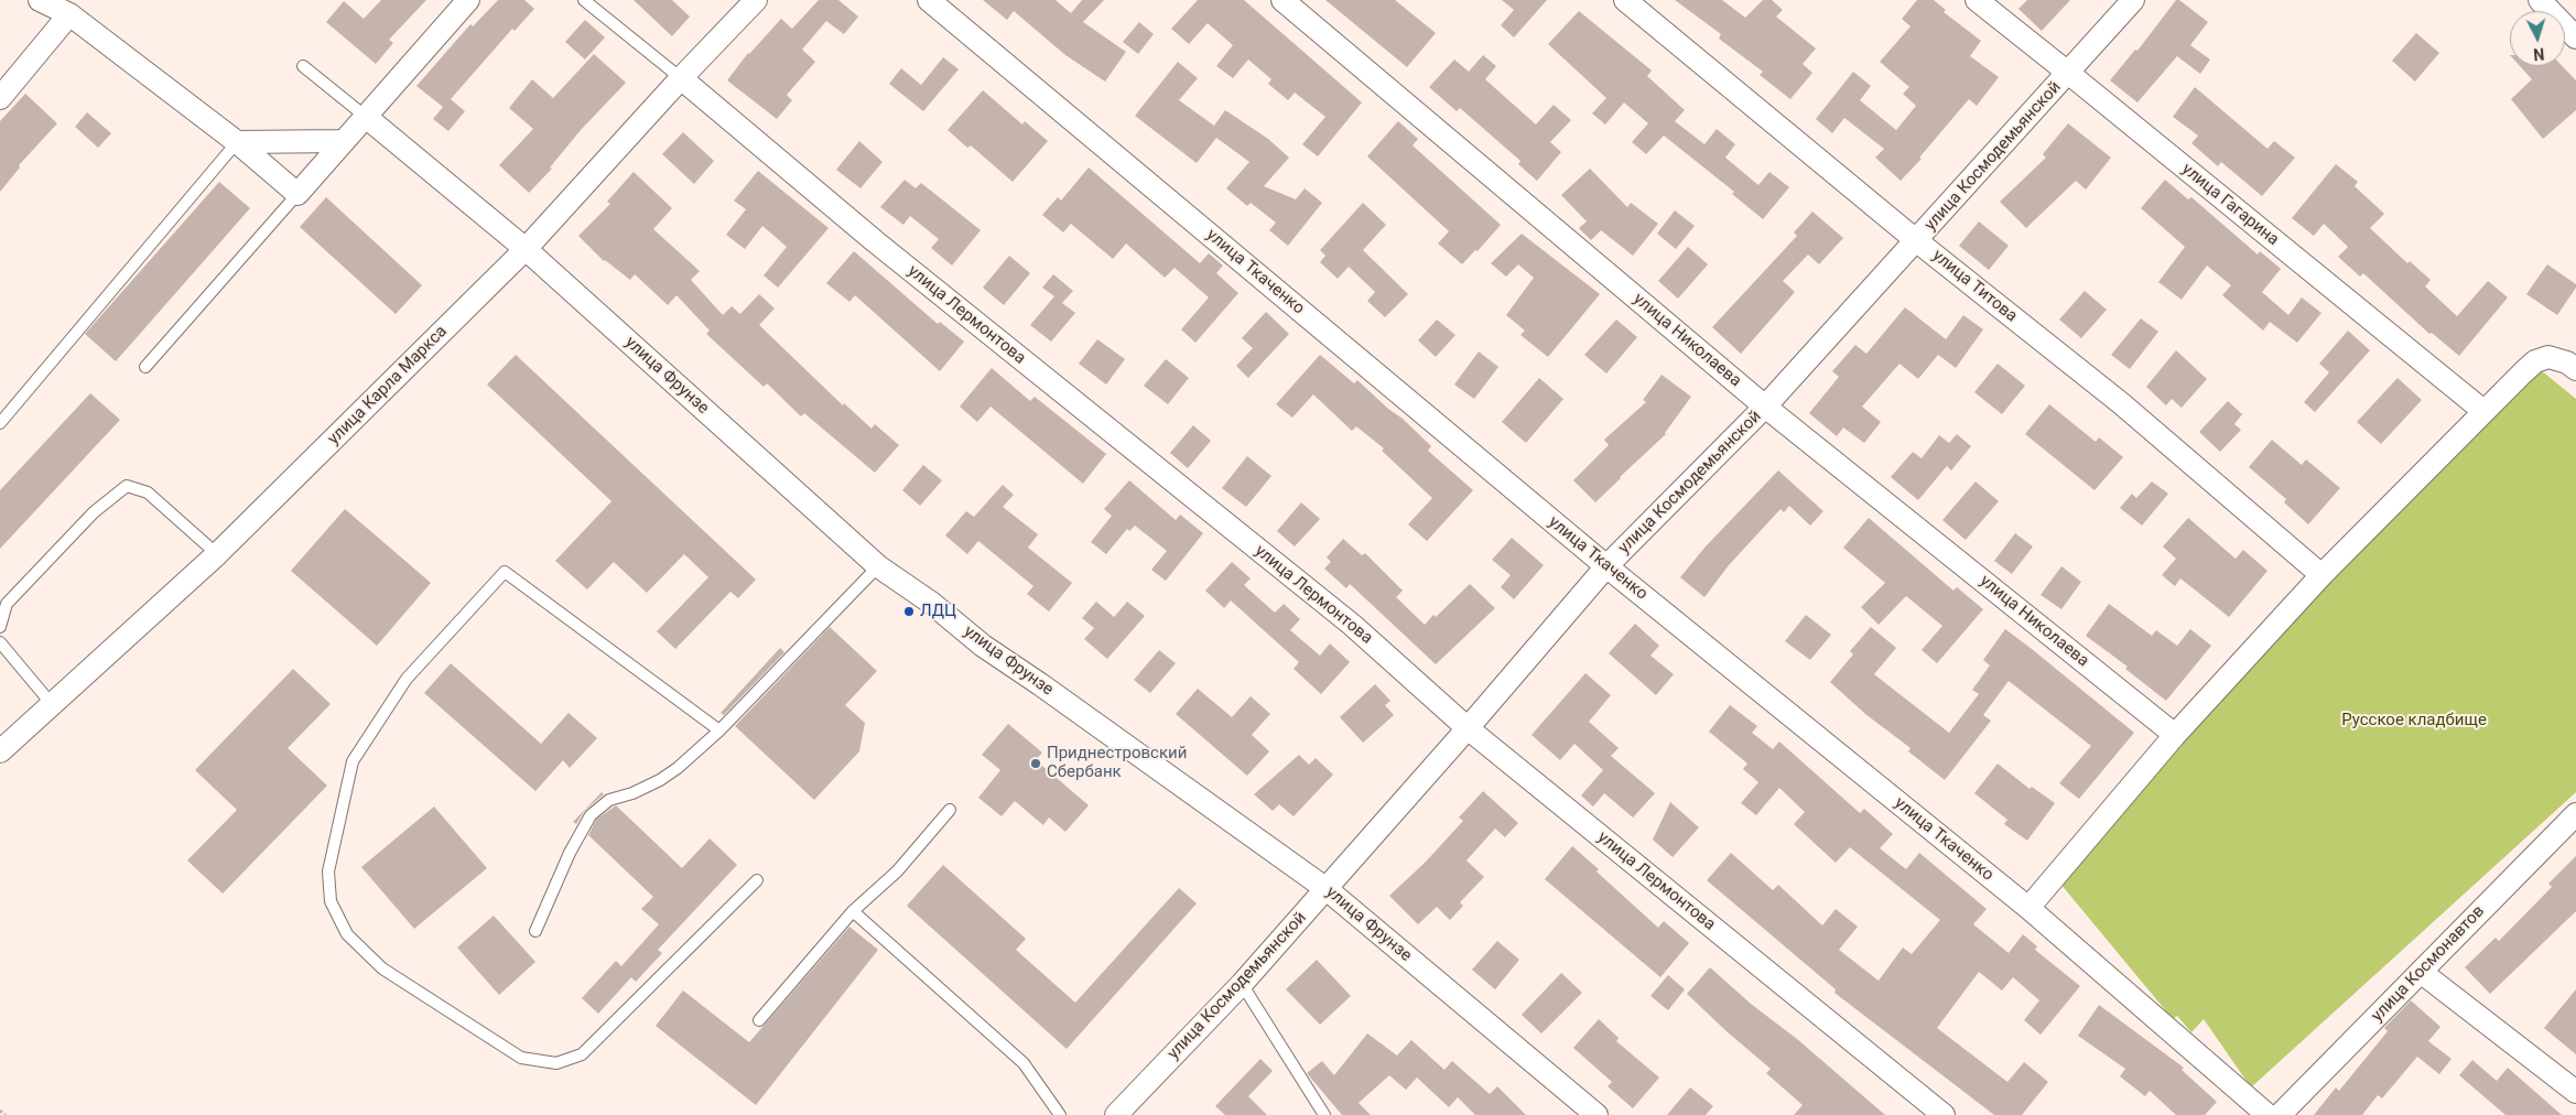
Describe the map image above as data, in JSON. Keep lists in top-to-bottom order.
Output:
{
  "streets": {
    "street": [
      "улица Космодемьянской",
      "улица Гагарина",
      "улица Ткаченко",
      "улица Титова",
      "улица Лермонтова",
      "улица Николаева",
      "улица Фрунзе",
      "улица Карла Маркса",
      "улица Космонавтов"
    ]
  },
  "crossings": [
    ["улица Космодемьянской", "улица Гагарина"],
    ["улица Космодемьянской", "улица Ткаченко"],
    ["улица Космодемьянской", "улица Титова"],
    ["улица Космодемьянской", "улица Лермонтова"],
    ["улица Космодемьянской", "улица Николаева"],
    ["улица Космодемьянской", "улица Фрунзе"],
    ["улица Лермонтова", "улица Карла Маркса"],
    ["улица Фрунзе", "улица Карла Маркса"]
  ],
  "parks": ["Русское кладбище"],
  "places": ["ЛДЦ", "Приднестровский Сбербанк"],
  "north": "bottom"
}
